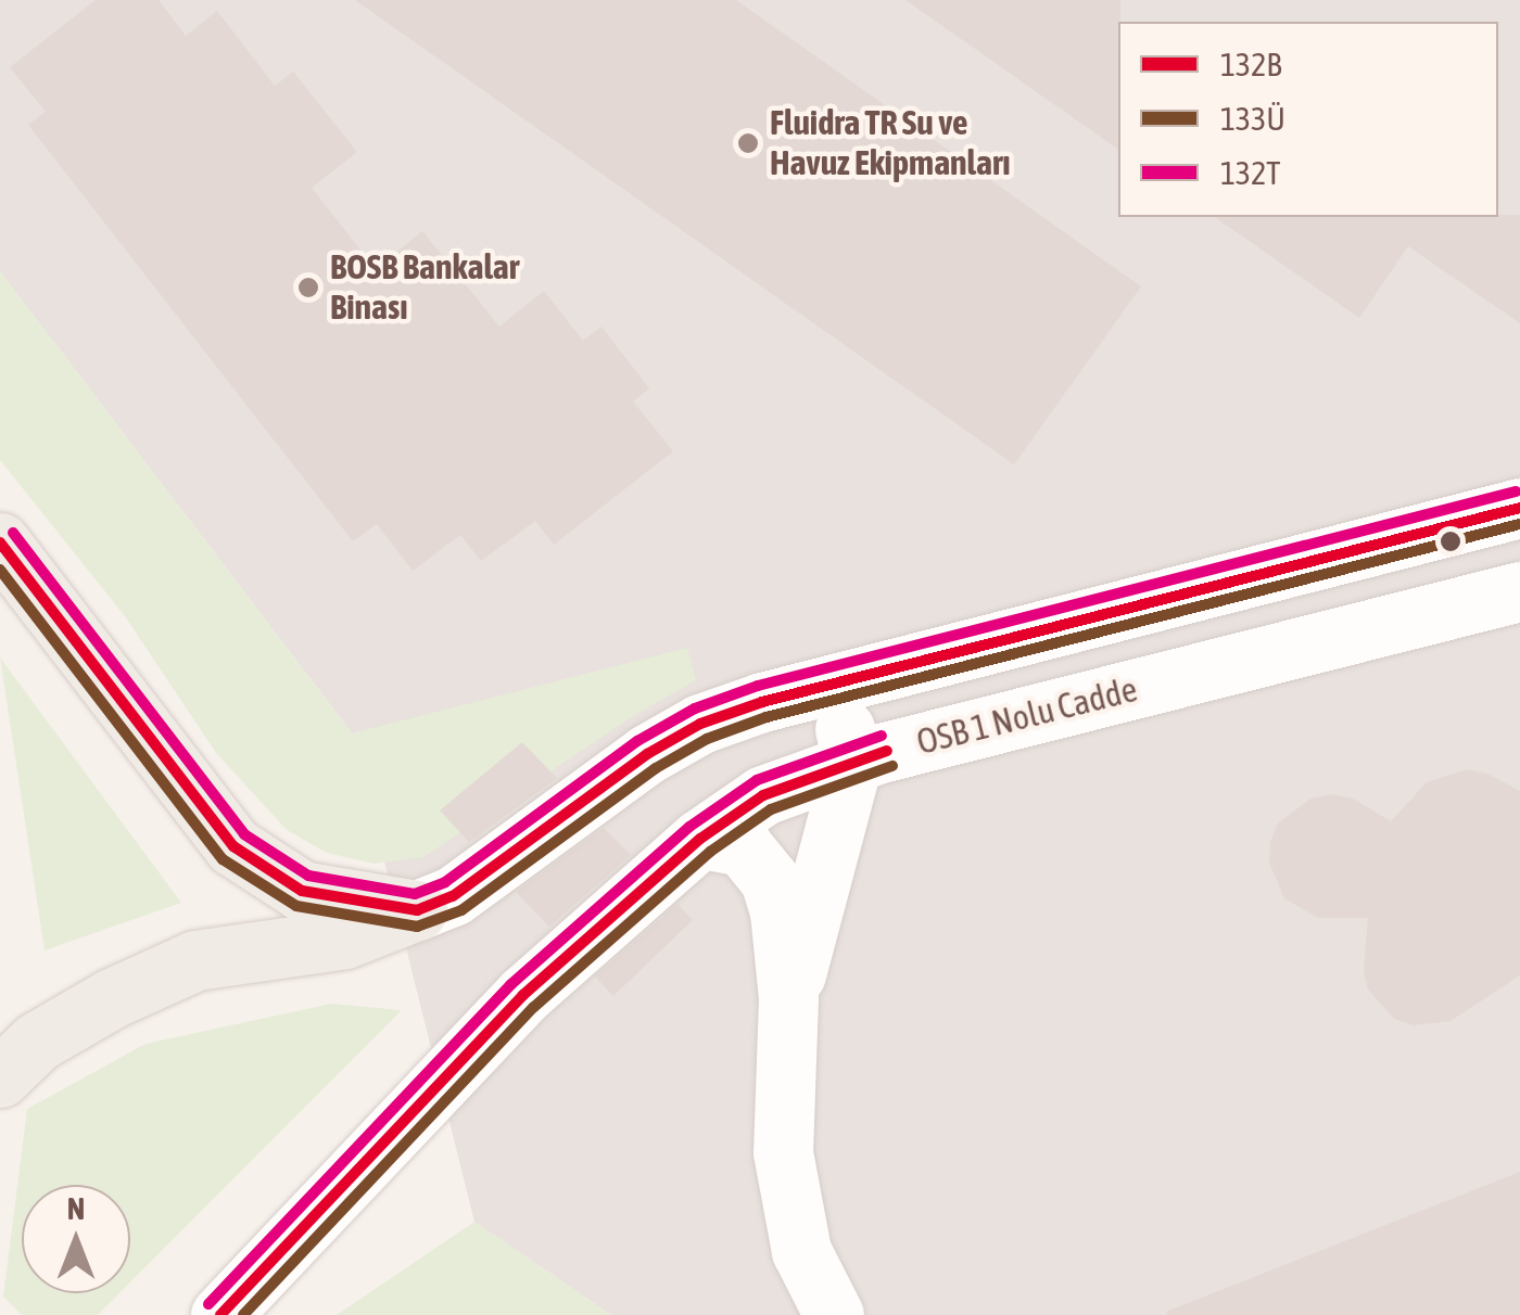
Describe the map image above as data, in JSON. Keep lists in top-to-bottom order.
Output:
{
  "streets": {
    "street": ["OSB 1 Nolu Cadde"]
  },
  "places": ["Fluidra TR Su ve Havuz Ekipmanları", "BOSB Bankalar Binası"],
  "lines": ["transit line 132T", "transit line 132B", "transit line 133Ü"],
  "legend": ["132B", "133Ü", "132T"],
  "north": "top"
}
